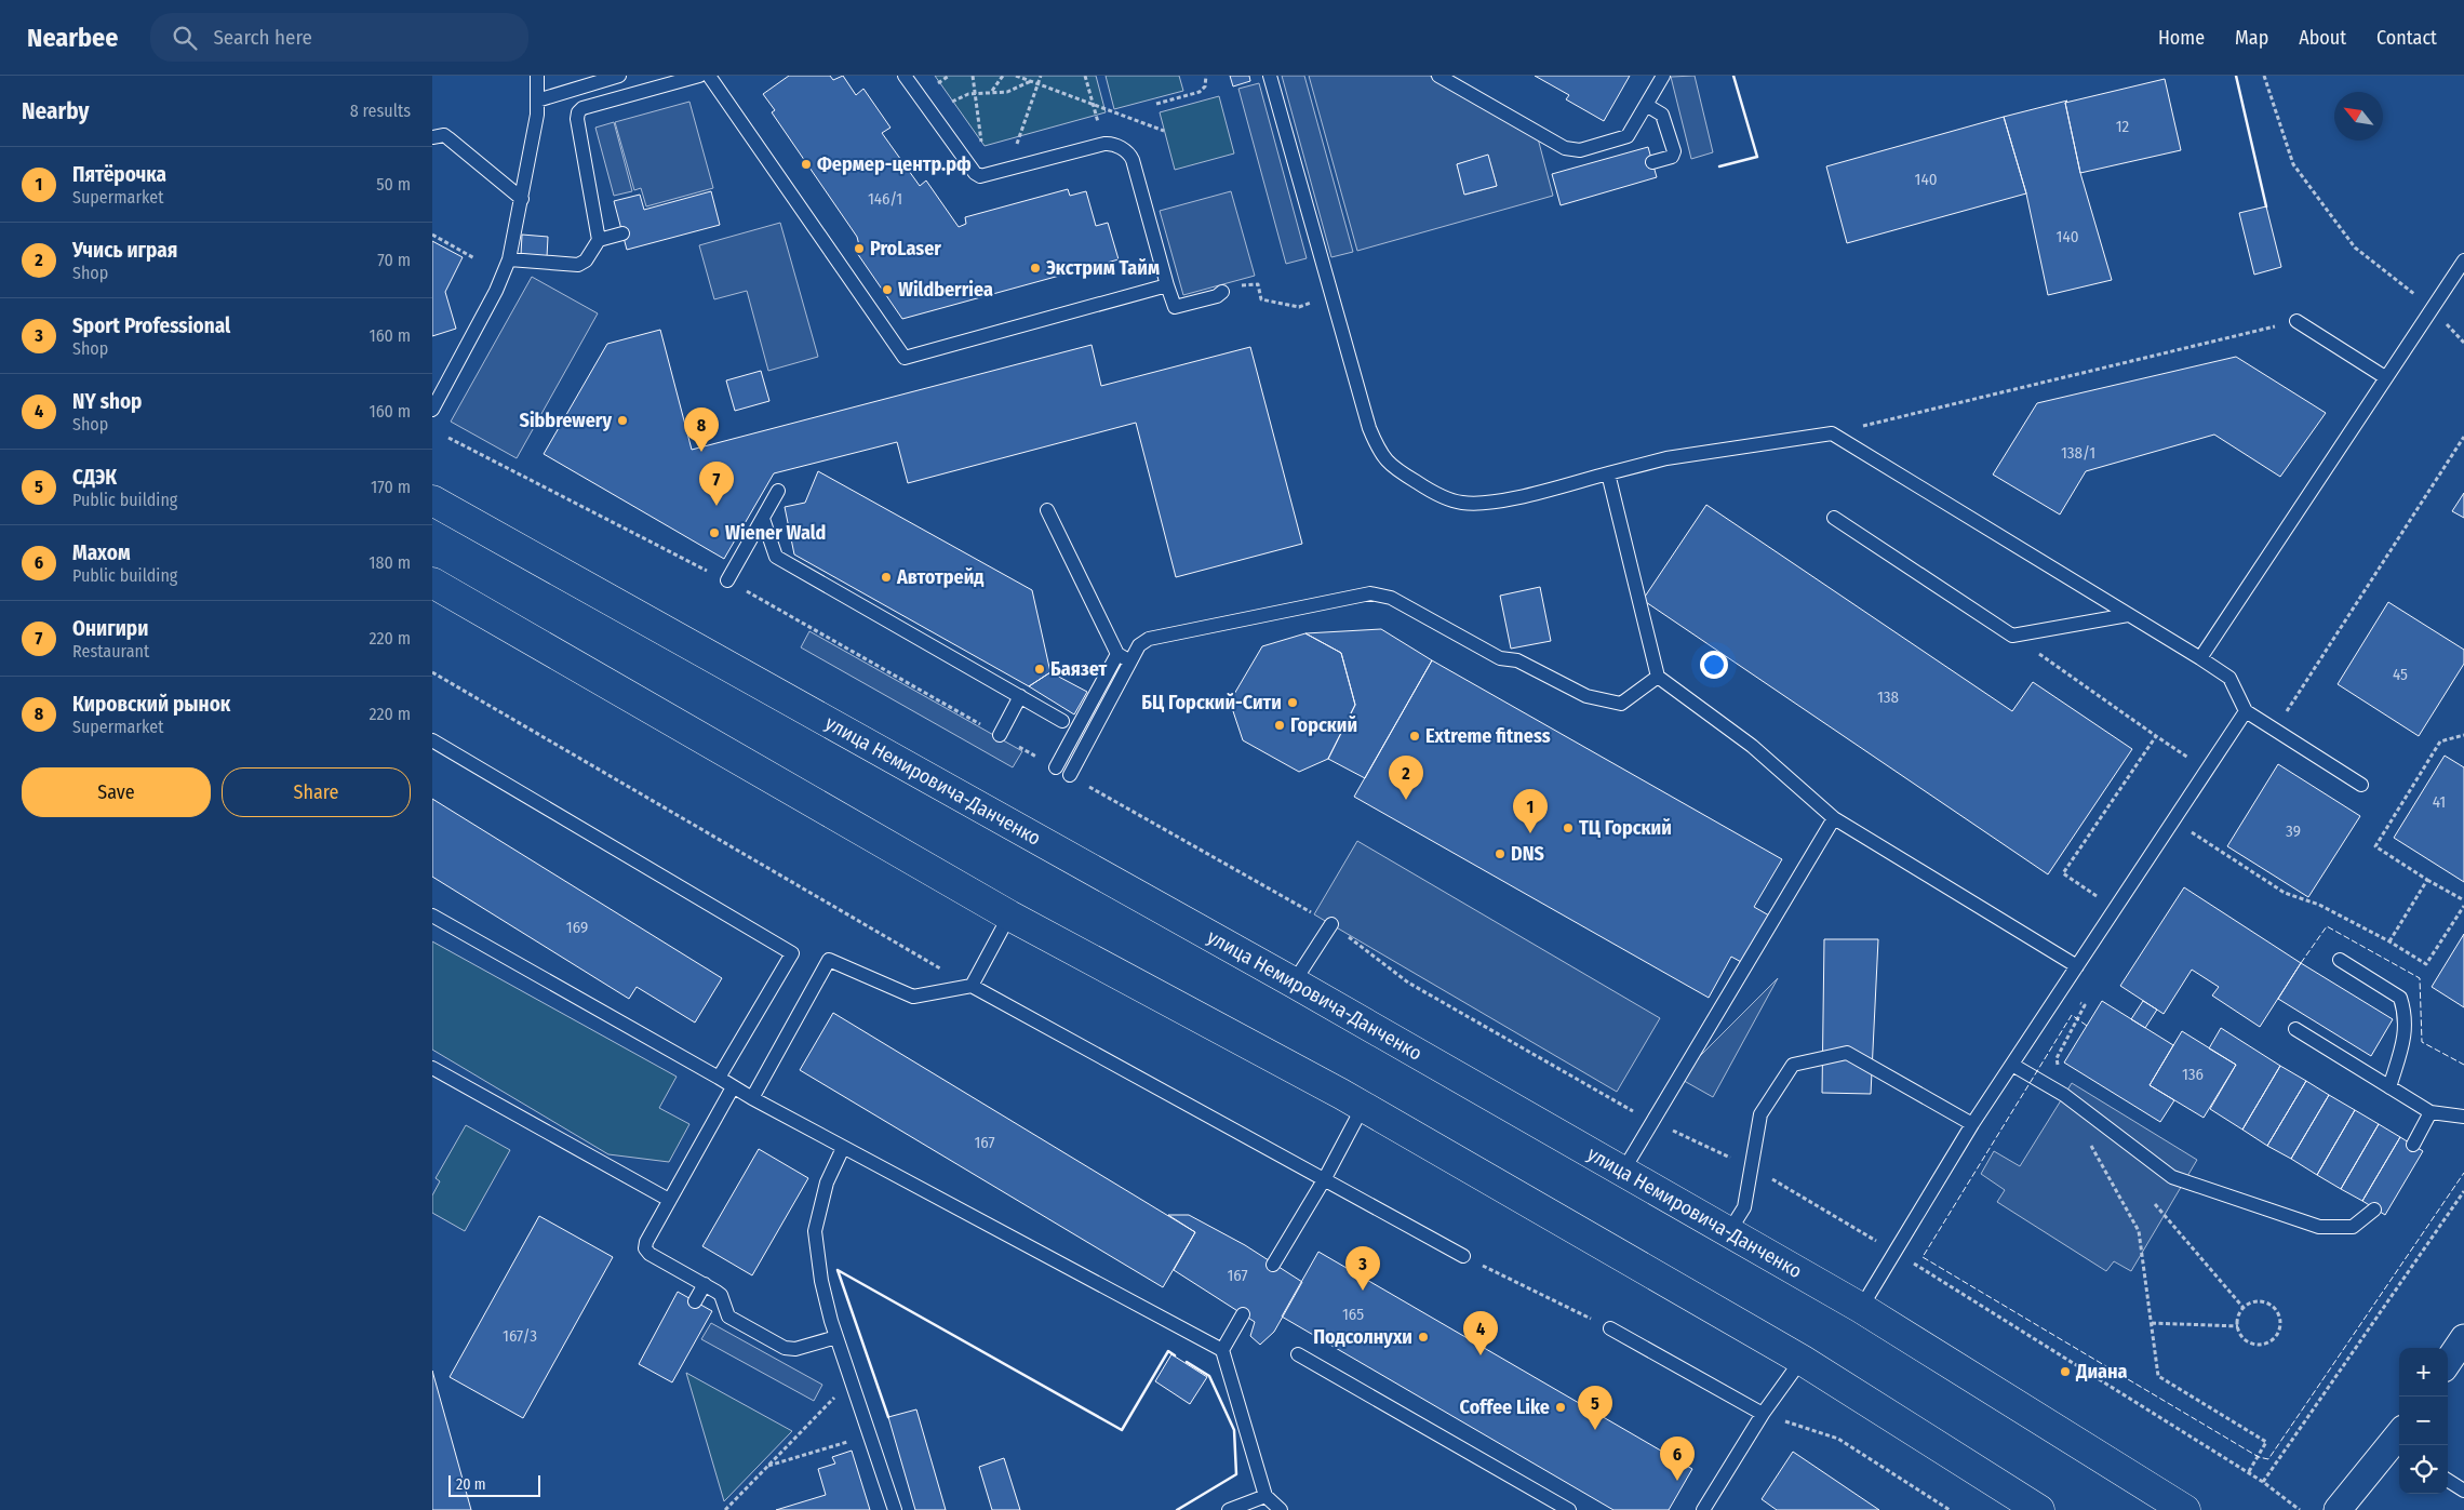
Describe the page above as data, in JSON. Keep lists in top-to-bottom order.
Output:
{
  "streets": {
    "main road": ["улица Немировича-Данченко"]
  },
  "places": [
    "Фермер-центр.рф",
    "ProLaser",
    "Экстрим Тайм",
    "Wildberriea",
    "Sibbrewery",
    "Wiener Wald",
    "Автотрейд",
    "Баязет",
    "БЦ Горский-Сити",
    "Горский",
    "Extreme fitness",
    "ТЦ Горский",
    "DNS",
    "Подсолнухи",
    "Диана",
    "Coffee Like"
  ],
  "house_numbers": [
    "12",
    "140",
    "146/1",
    "140",
    "138/1",
    "45",
    "138",
    "41",
    "39",
    "169",
    "136",
    "167",
    "167",
    "165",
    "167/3"
  ],
  "scale_bar": "20 m",
  "north": "top left",
  "page": {
    "header": "Nearbee",
    "search": "Search here",
    "nav": [
      "Home",
      "Map",
      "About",
      "Contact"
    ],
    "heading": ["Nearby", "8 results"],
    "list": [
      {
        "mark": "1",
        "name": "Пятёрочка",
        "note": "Supermarket",
        "value": "50 m"
      },
      {
        "mark": "2",
        "name": "Учись играя",
        "note": "Shop",
        "value": "70 m"
      },
      {
        "mark": "3",
        "name": "Sport Professional",
        "note": "Shop",
        "value": "160 m"
      },
      {
        "mark": "4",
        "name": "NY shop",
        "note": "Shop",
        "value": "160 m"
      },
      {
        "mark": "5",
        "name": "СДЭК",
        "note": "Public building",
        "value": "170 m"
      },
      {
        "mark": "6",
        "name": "Махом",
        "note": "Public building",
        "value": "180 m"
      },
      {
        "mark": "7",
        "name": "Онигири",
        "note": "Restaurant",
        "value": "220 m"
      },
      {
        "mark": "8",
        "name": "Кировский рынок",
        "note": "Supermarket",
        "value": "220 m"
      }
    ],
    "pins": [
      "8",
      "7",
      "2",
      "1",
      "3",
      "4",
      "5",
      "6"
    ],
    "buttons": ["Save", "Share"],
    "map_buttons": ["+", "−"],
    "scale": "20 m"
  }
}
